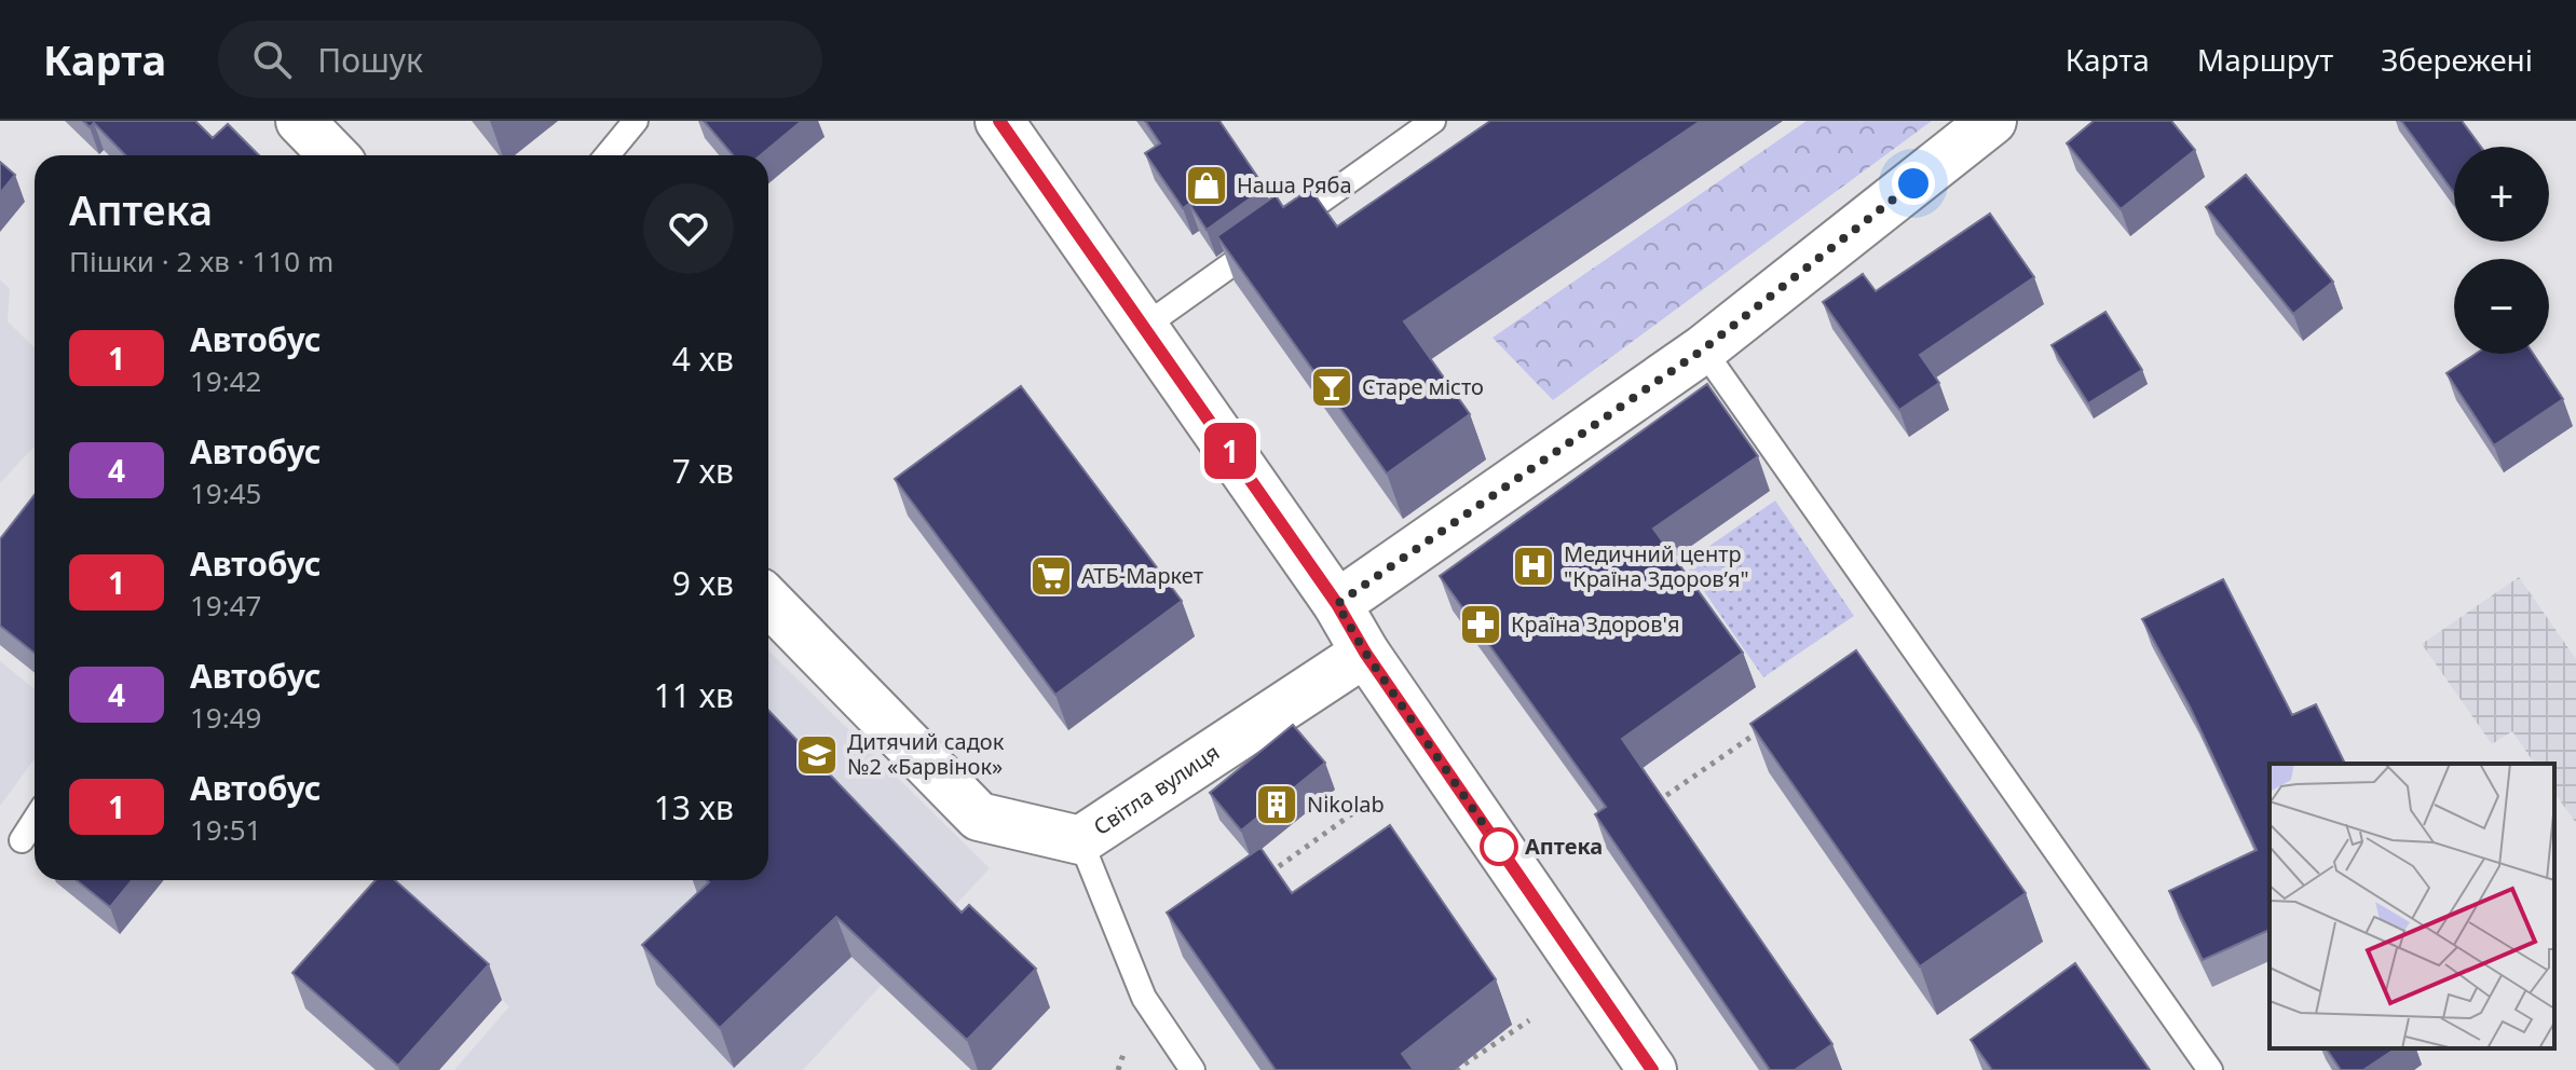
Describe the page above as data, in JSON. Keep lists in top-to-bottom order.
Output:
{
  "streets": {
    "street": ["Світла вулиця"]
  },
  "places": {
    "shop": ["Наша Ряба"],
    "bar": ["Старе місто"],
    "hospital": ["Медичний центр \"Країна Здоров’я\""],
    "supermarket": ["АТБ-Маркет"],
    "pharmacy": ["Країна Здоров'я"],
    "school or university": ["Дитячий садок №2 «Барвінок»"],
    "building": ["Nikolab"],
    "other": ["Аптека"]
  },
  "lines": ["bus line 1"],
  "page": {
    "header": "Карта",
    "search": "Пошук",
    "nav": ["Карта", "Маршрут", "Збережені"],
    "on_map": "1",
    "map_buttons": ["+", "−"],
    "heading": ["Аптека", "Пішки · 2 хв · 110 m"],
    "list": [
      {
        "mark": "1",
        "name": "Автобус",
        "note": "19:42",
        "value": "4 хв"
      },
      {
        "mark": "4",
        "name": "Автобус",
        "note": "19:45",
        "value": "7 хв"
      },
      {
        "mark": "1",
        "name": "Автобус",
        "note": "19:47",
        "value": "9 хв"
      },
      {
        "mark": "4",
        "name": "Автобус",
        "note": "19:49",
        "value": "11 хв"
      },
      {
        "mark": "1",
        "name": "Автобус",
        "note": "19:51",
        "value": "13 хв"
      }
    ]
  }
}
